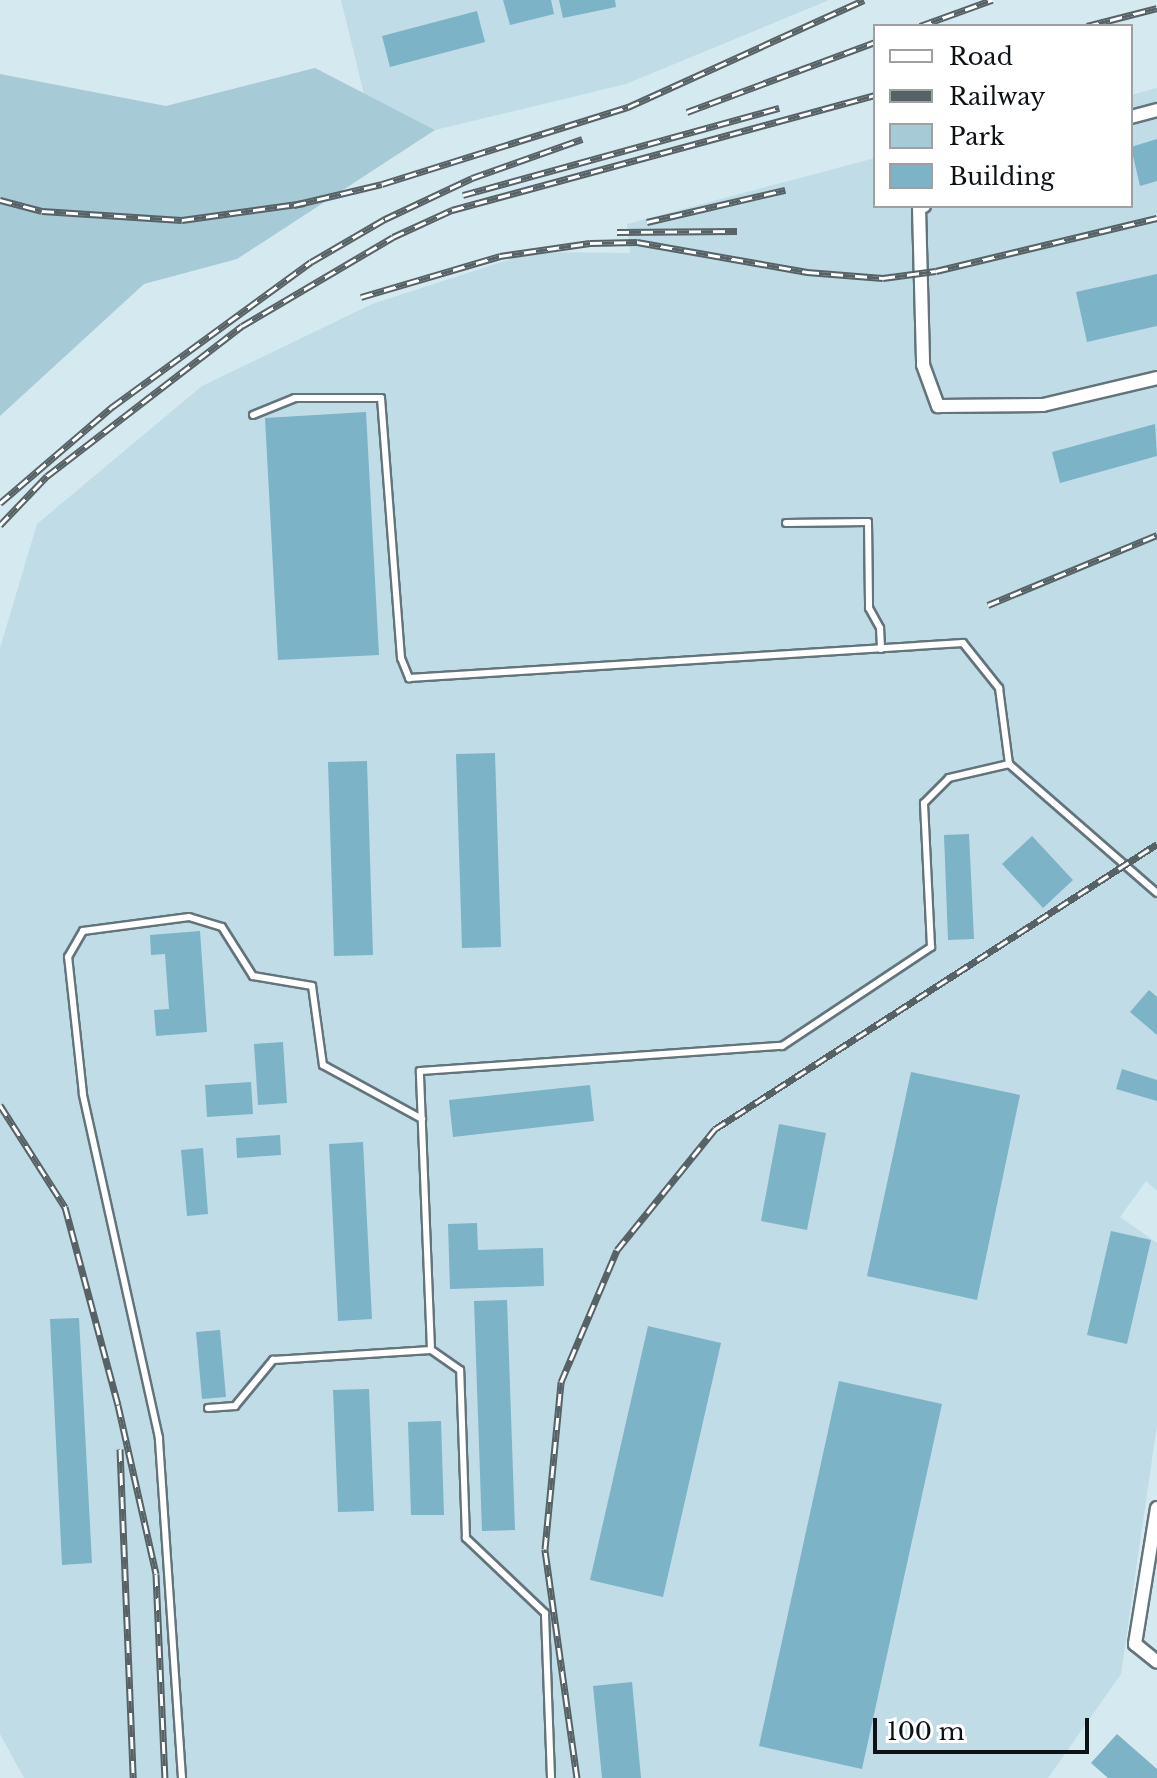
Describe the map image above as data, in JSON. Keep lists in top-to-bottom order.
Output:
{
  "legend": [
    "Road",
    "Railway",
    "Park",
    "Building"
  ],
  "scale_bar": "100 m"
}
